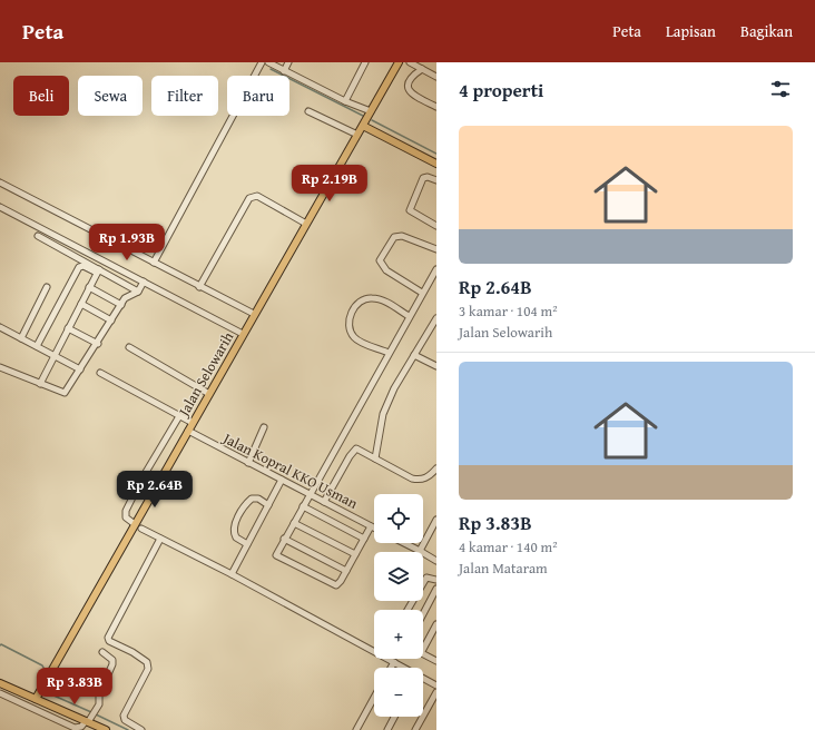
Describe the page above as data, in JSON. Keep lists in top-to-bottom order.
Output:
{
  "streets": {
    "main road": ["Jalan Selowarih"],
    "street": ["Jalan Kopral KKO Usman"]
  },
  "crossings": [
    ["Jalan Selowarih", "Jalan Kopral KKO Usman"]
  ],
  "page": {
    "header": "Peta",
    "nav": ["Peta", "Lapisan", "Bagikan"],
    "heading": "4 properti",
    "chip": [
      "Beli",
      "Sewa",
      "Filter",
      "Baru"
    ],
    "list": [
      {
        "name": "Rp 2.64B",
        "note": "3 kamar · 104 m² · Jalan Selowarih"
      },
      {
        "name": "Rp 3.83B",
        "note": "4 kamar · 140 m² · Jalan Mataram"
      }
    ],
    "price": [
      "Rp 2.19B",
      "Rp 1.93B",
      "Rp 2.64B",
      "Rp 3.83B"
    ],
    "map_buttons": ["+", "−"]
  }
}
